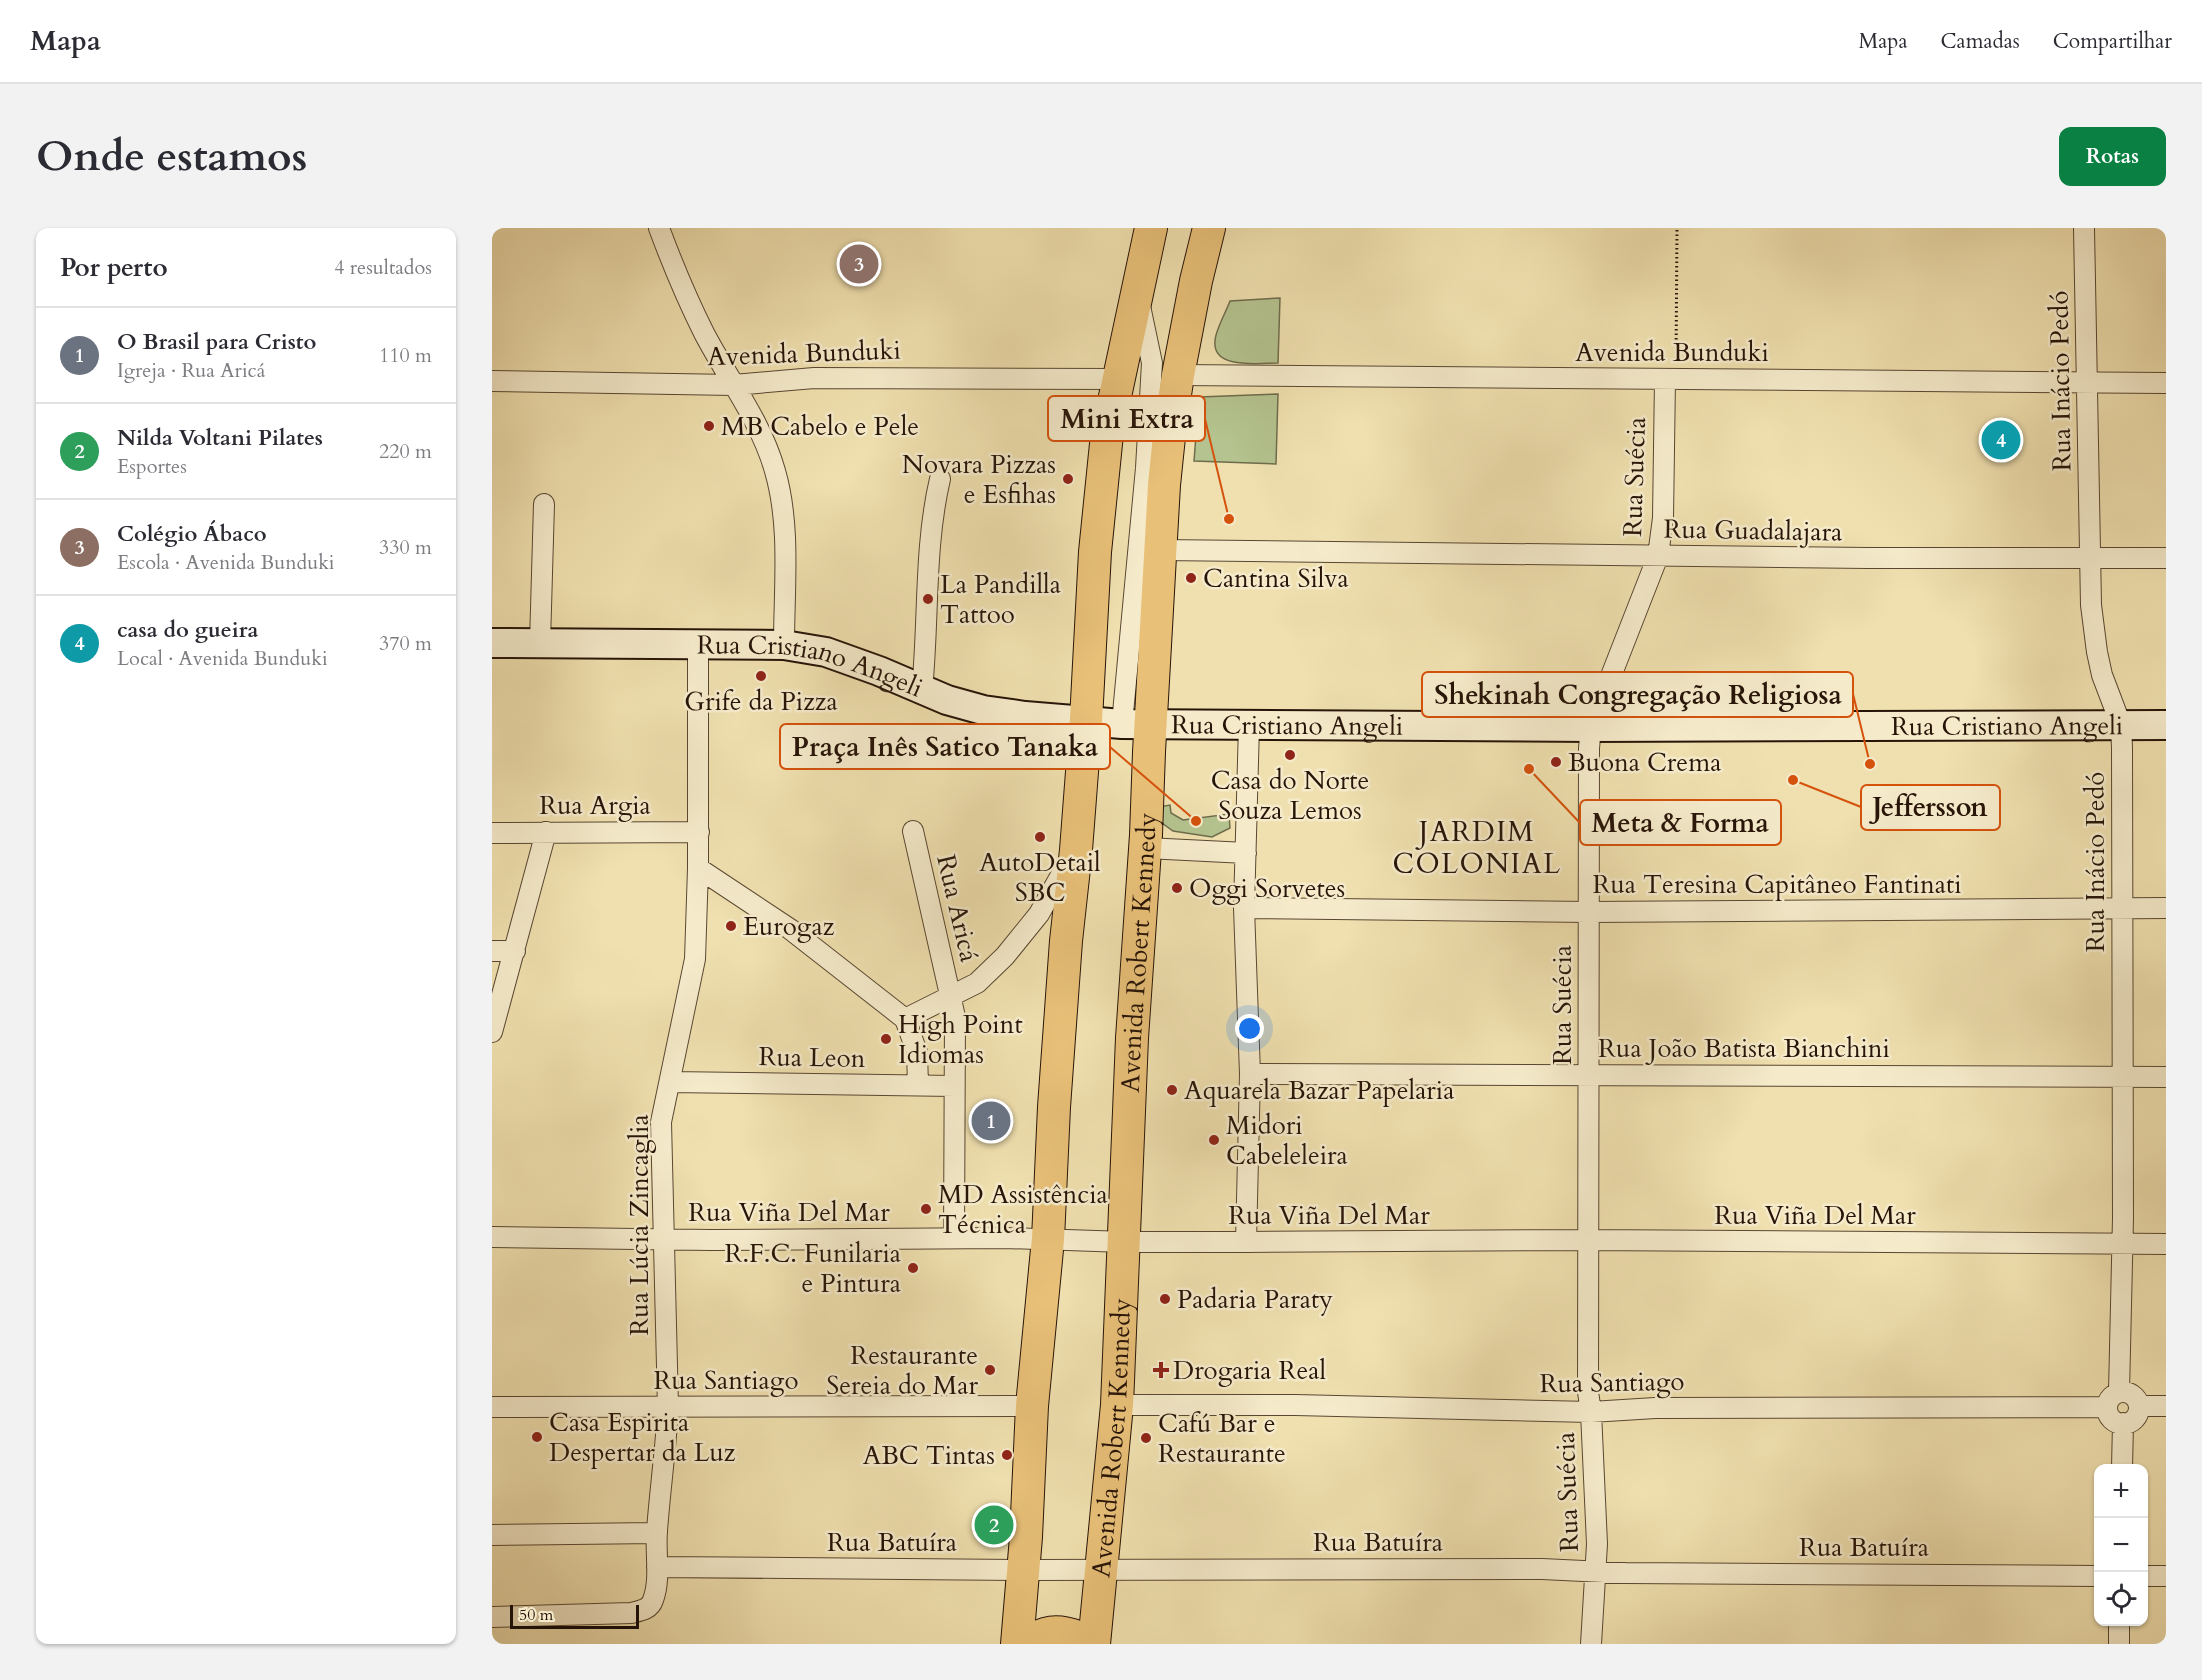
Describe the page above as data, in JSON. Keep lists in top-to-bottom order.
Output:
{
  "streets": {
    "main road": ["Avenida Robert Kennedy"],
    "street": [
      "Avenida Bunduki",
      "Rua Inácio Pedó",
      "Rua Suécia",
      "Rua Guadalajara",
      "Rua Cristiano Angeli",
      "Rua Argia",
      "Rua Teresina Capitâneo Fantinati",
      "Rua Aricá",
      "Rua João Batista Bianchini",
      "Rua Leon",
      "Rua Viña Del Mar",
      "Rua Lúcia Zincaglia",
      "Rua Santiago",
      "Rua Batuíra"
    ]
  },
  "crossings": [
    ["Avenida Bunduki", "Rua Inácio Pedó"],
    ["Avenida Bunduki", "Rua Suécia"],
    ["Avenida Bunduki", "Avenida Robert Kennedy"],
    ["Rua Inácio Pedó", "Rua Guadalajara"],
    ["Rua Inácio Pedó", "Rua Cristiano Angeli"],
    ["Rua Inácio Pedó", "Rua Teresina Capitâneo Fantinati"],
    ["Rua Inácio Pedó", "Rua João Batista Bianchini"],
    ["Rua Inácio Pedó", "Rua Viña Del Mar"],
    ["Rua Inácio Pedó", "Rua Santiago"],
    ["Rua Suécia", "Rua Guadalajara"],
    ["Rua Suécia", "Rua Cristiano Angeli"],
    ["Rua Suécia", "Rua Teresina Capitâneo Fantinati"],
    ["Rua Suécia", "Rua João Batista Bianchini"],
    ["Rua Suécia", "Rua Viña Del Mar"],
    ["Rua Suécia", "Rua Santiago"],
    ["Rua Suécia", "Rua Batuíra"],
    ["Rua Guadalajara", "Avenida Robert Kennedy"],
    ["Rua Cristiano Angeli", "Avenida Robert Kennedy"],
    ["Rua Cristiano Angeli", "Rua Lúcia Zincaglia"],
    ["Rua Argia", "Rua Lúcia Zincaglia"],
    ["Rua Aricá", "Rua Leon"],
    ["Rua Aricá", "Rua Viña Del Mar"],
    ["Avenida Robert Kennedy", "Rua Viña Del Mar"],
    ["Avenida Robert Kennedy", "Rua Santiago"],
    ["Avenida Robert Kennedy", "Rua Batuíra"],
    ["Rua Leon", "Rua Lúcia Zincaglia"],
    ["Rua Viña Del Mar", "Rua Lúcia Zincaglia"],
    ["Rua Lúcia Zincaglia", "Rua Santiago"],
    ["Rua Lúcia Zincaglia", "Rua Batuíra"]
  ],
  "districts": ["JARDIM COLONIAL"],
  "places": {
    "other": [
      "MB Cabelo e Pele",
      "Novara Pizzas e Esfihas",
      "Mini Extra",
      "Cantina Silva",
      "La Pandilla Tattoo",
      "Grife da Pizza",
      "Casa do Norte Souza Lemos",
      "Buona Crema",
      "Shekinah Congregação Religiosa",
      "Meta & Forma",
      "Jeffersson",
      "Praça Inês Satico Tanaka",
      "AutoDetail SBC",
      "Oggi Sorvetes",
      "Eurogaz",
      "High Point Idiomas",
      "Aquarela Bazar Papelaria",
      "Midori Cabeleleira",
      "MD Assistência Técnica",
      "R.F.C. Funilaria e Pintura",
      "Padaria Paraty",
      "Restaurante Sereia do Mar",
      "Casa Espirita Despertar da Luz",
      "Cafú Bar e Restaurante",
      "ABC Tintas"
    ],
    "health": ["Drogaria Real"]
  },
  "scale_bar": "50 m",
  "page": {
    "header": "Mapa",
    "nav": ["Mapa", "Camadas", "Compartilhar"],
    "buttons": "Rotas",
    "title": "Onde estamos",
    "heading": ["Por perto", "4 resultados"],
    "pins": [
      "3",
      "4",
      "1",
      "2"
    ],
    "list": [
      {
        "mark": "1",
        "name": "O Brasil para Cristo",
        "note": "Igreja · Rua Aricá",
        "value": "110 m"
      },
      {
        "mark": "2",
        "name": "Nilda Voltani Pilates",
        "note": "Esportes",
        "value": "220 m"
      },
      {
        "mark": "3",
        "name": "Colégio Ábaco",
        "note": "Escola · Avenida Bunduki",
        "value": "330 m"
      },
      {
        "mark": "4",
        "name": "casa do gueira",
        "note": "Local · Avenida Bunduki",
        "value": "370 m"
      }
    ],
    "map_buttons": ["+", "−"],
    "scale": "50 m"
  }
}
